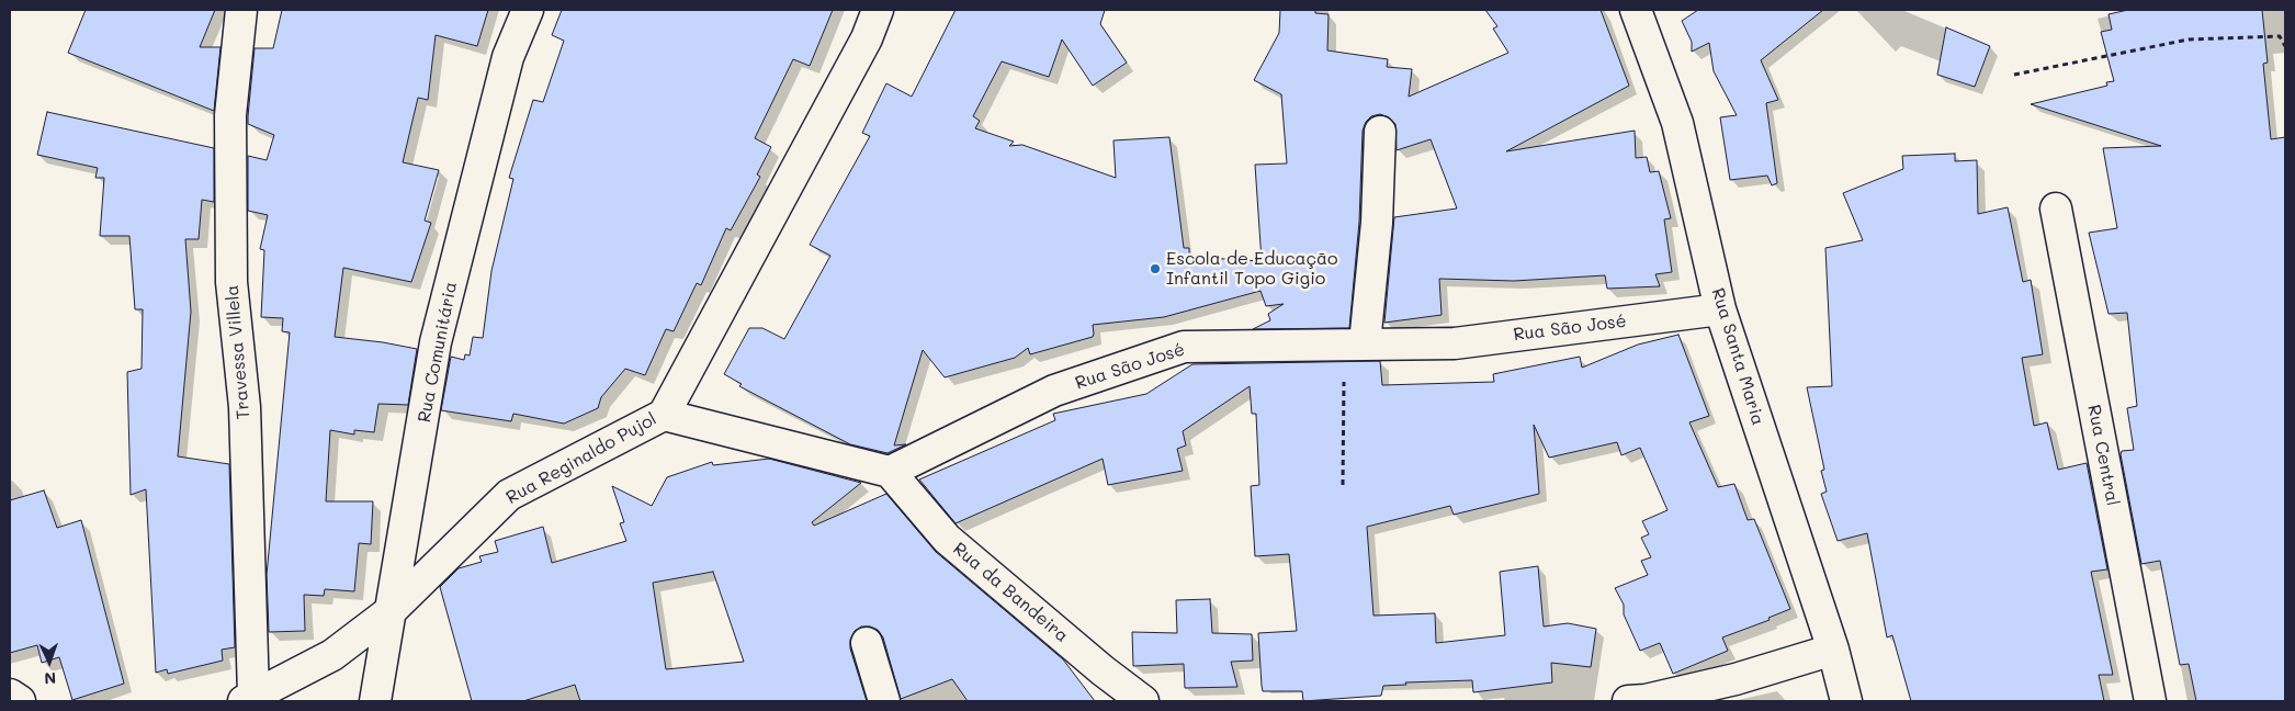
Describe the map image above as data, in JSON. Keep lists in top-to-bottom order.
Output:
{
  "streets": {
    "street": [
      "Rua São José",
      "Travessa Villela",
      "Rua Comunitária",
      "Rua Santa Maria",
      "Rua Central",
      "Rua Reginaldo Pujol",
      "Rua da Bandeira"
    ]
  },
  "crossings": [
    ["Rua São José", "Rua Santa Maria"],
    ["Rua São José", "Rua da Bandeira"],
    ["Travessa Villela", "Rua Reginaldo Pujol"],
    ["Rua Comunitária", "Rua Reginaldo Pujol"]
  ],
  "places": ["Escola de Educação Infantil Topo Gigio"],
  "north": "bottom"
}
